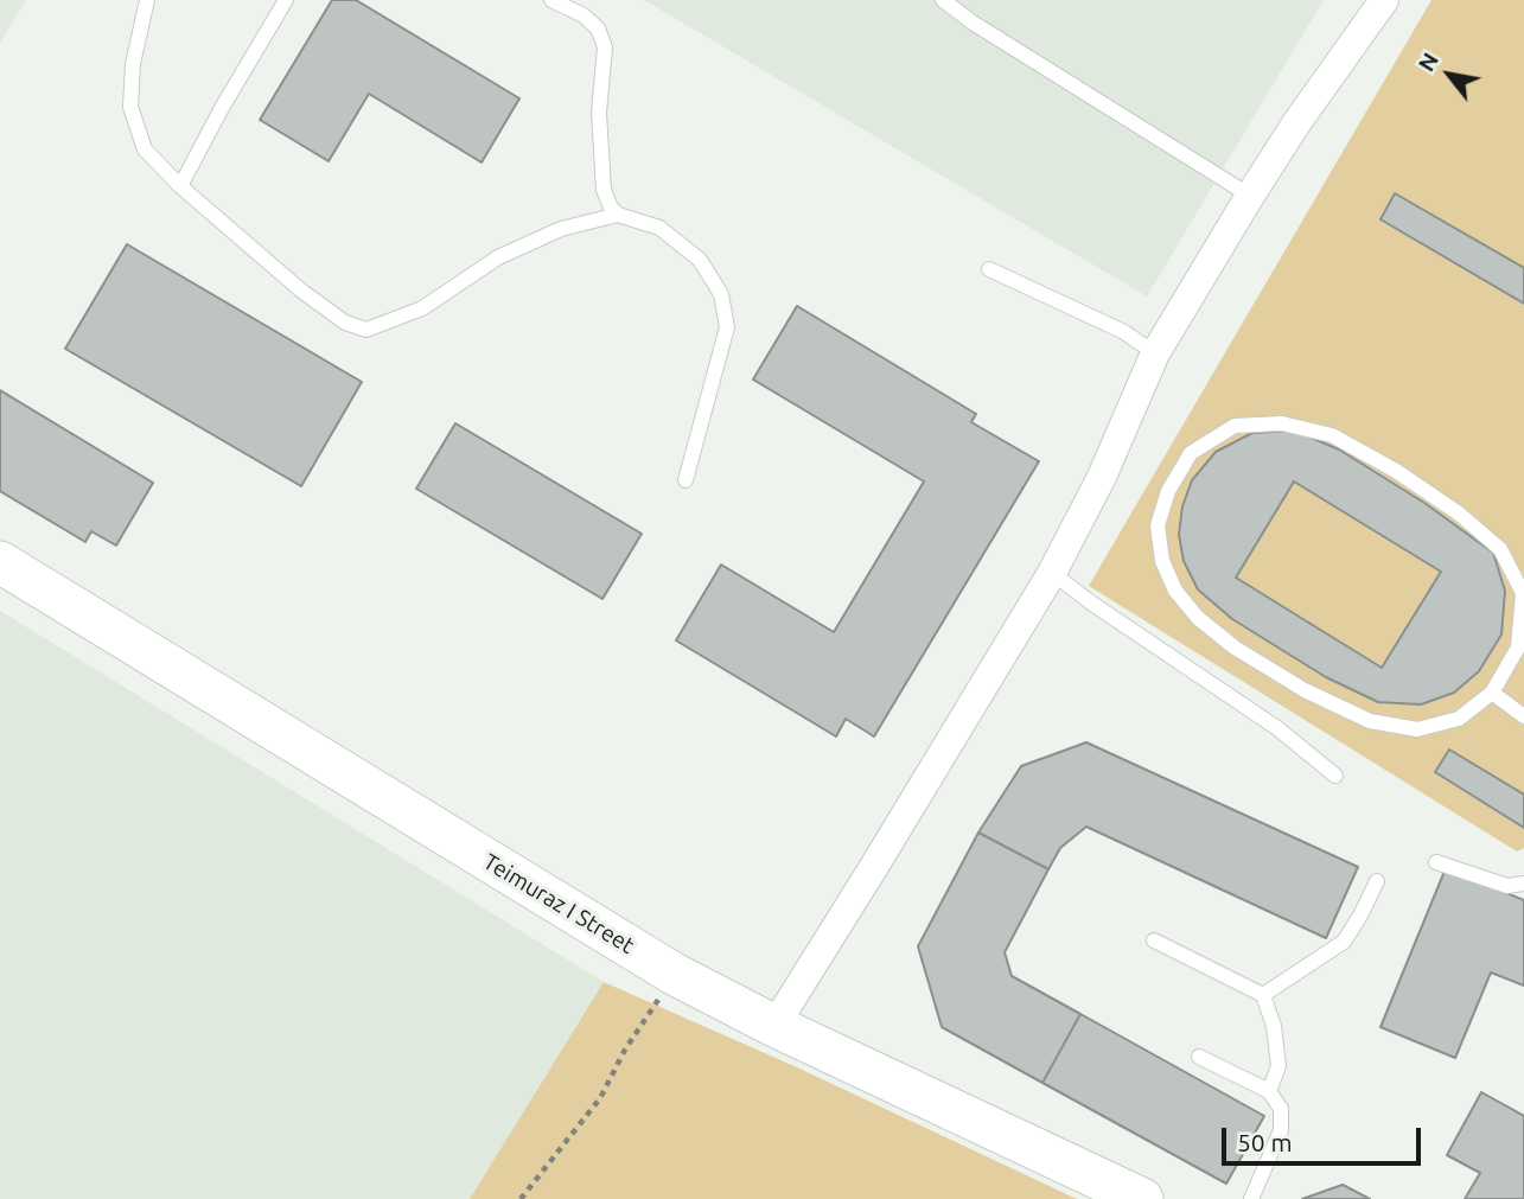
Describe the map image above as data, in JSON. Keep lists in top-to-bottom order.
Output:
{
  "streets": {
    "main road": ["Teimuraz I Street"]
  },
  "scale_bar": "50 m",
  "north": "top left"
}
